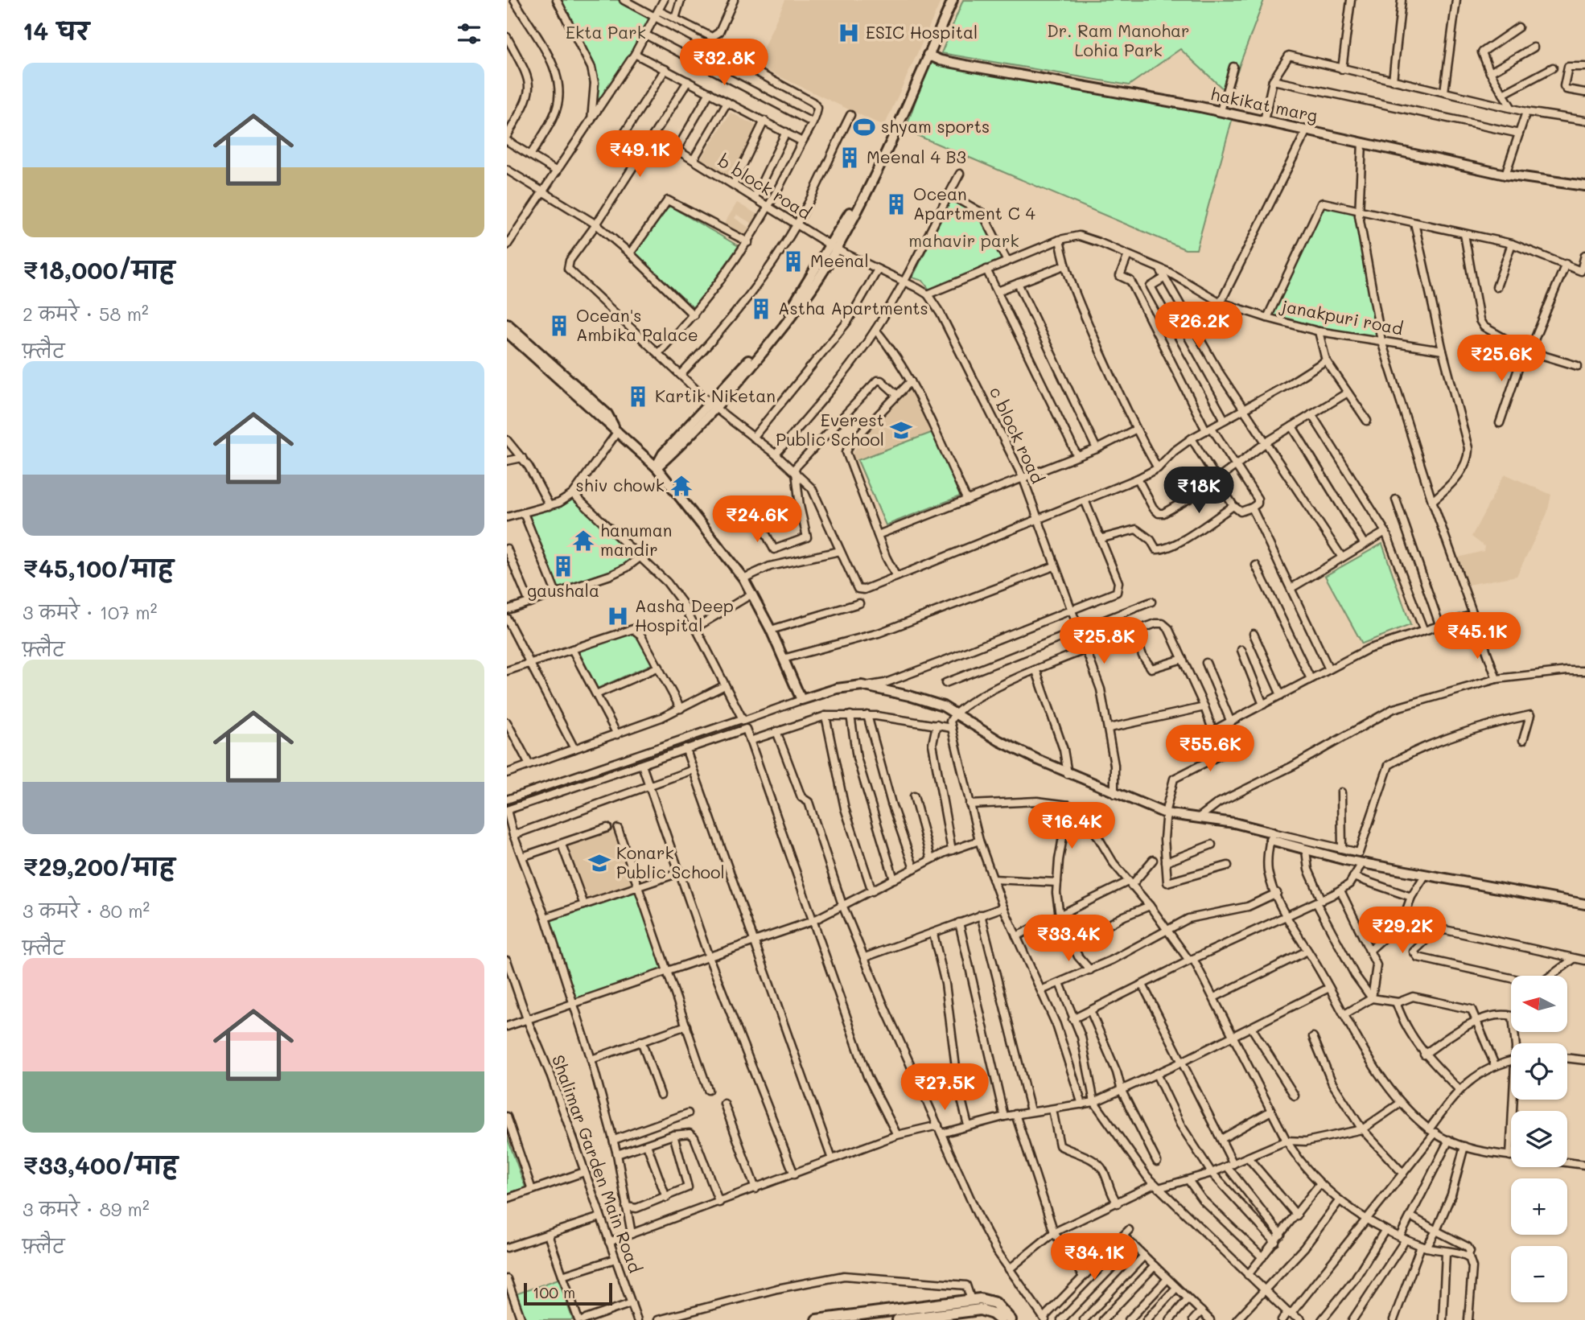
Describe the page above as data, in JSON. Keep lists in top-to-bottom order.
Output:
{
  "streets": {
    "street": [
      "hakikat marg",
      "b block road",
      "janakpuri road",
      "c block road",
      "Shalimar Garden Main Road"
    ]
  },
  "crossings": [
    ["janakpuri road", "c block road"]
  ],
  "parks": ["Dr. Ram Manohar Lohia Park", "Ekta Park", "mahavir park"],
  "places": {
    "hospital": ["ESIC Hospital", "Aasha Deep Hospital"],
    "sports": ["shyam sports"],
    "building": [
      "Meenal 4 B3",
      "Ocean Apartment C 4",
      "Meenal",
      "Astha Apartments",
      "Ocean's Ambika Palace",
      "Kartik Niketan",
      "gaushala"
    ],
    "school or university": ["Everest Public School", "Konark Public School"],
    "temple": ["shiv chowk", "hanuman mandir"]
  },
  "scale_bar": "100 m",
  "north": "left",
  "page": {
    "heading": "14 घर",
    "price": [
      "₹32.8K",
      "₹49.1K",
      "₹26.2K",
      "₹25.6K",
      "₹18K",
      "₹24.6K",
      "₹45.1K",
      "₹25.8K",
      "₹55.6K",
      "₹16.4K",
      "₹29.2K",
      "₹33.4K",
      "₹27.5K",
      "₹34.1K"
    ],
    "list": [
      {
        "name": "₹18,000/माह",
        "note": "2 कमरे · 58 m² · फ़्लैट"
      },
      {
        "name": "₹45,100/माह",
        "note": "3 कमरे · 107 m² · फ़्लैट"
      },
      {
        "name": "₹29,200/माह",
        "note": "3 कमरे · 80 m² · फ़्लैट"
      },
      {
        "name": "₹33,400/माह",
        "note": "3 कमरे · 89 m² · फ़्लैट"
      }
    ],
    "map_buttons": ["+", "−"],
    "scale": "100 m"
  }
}
